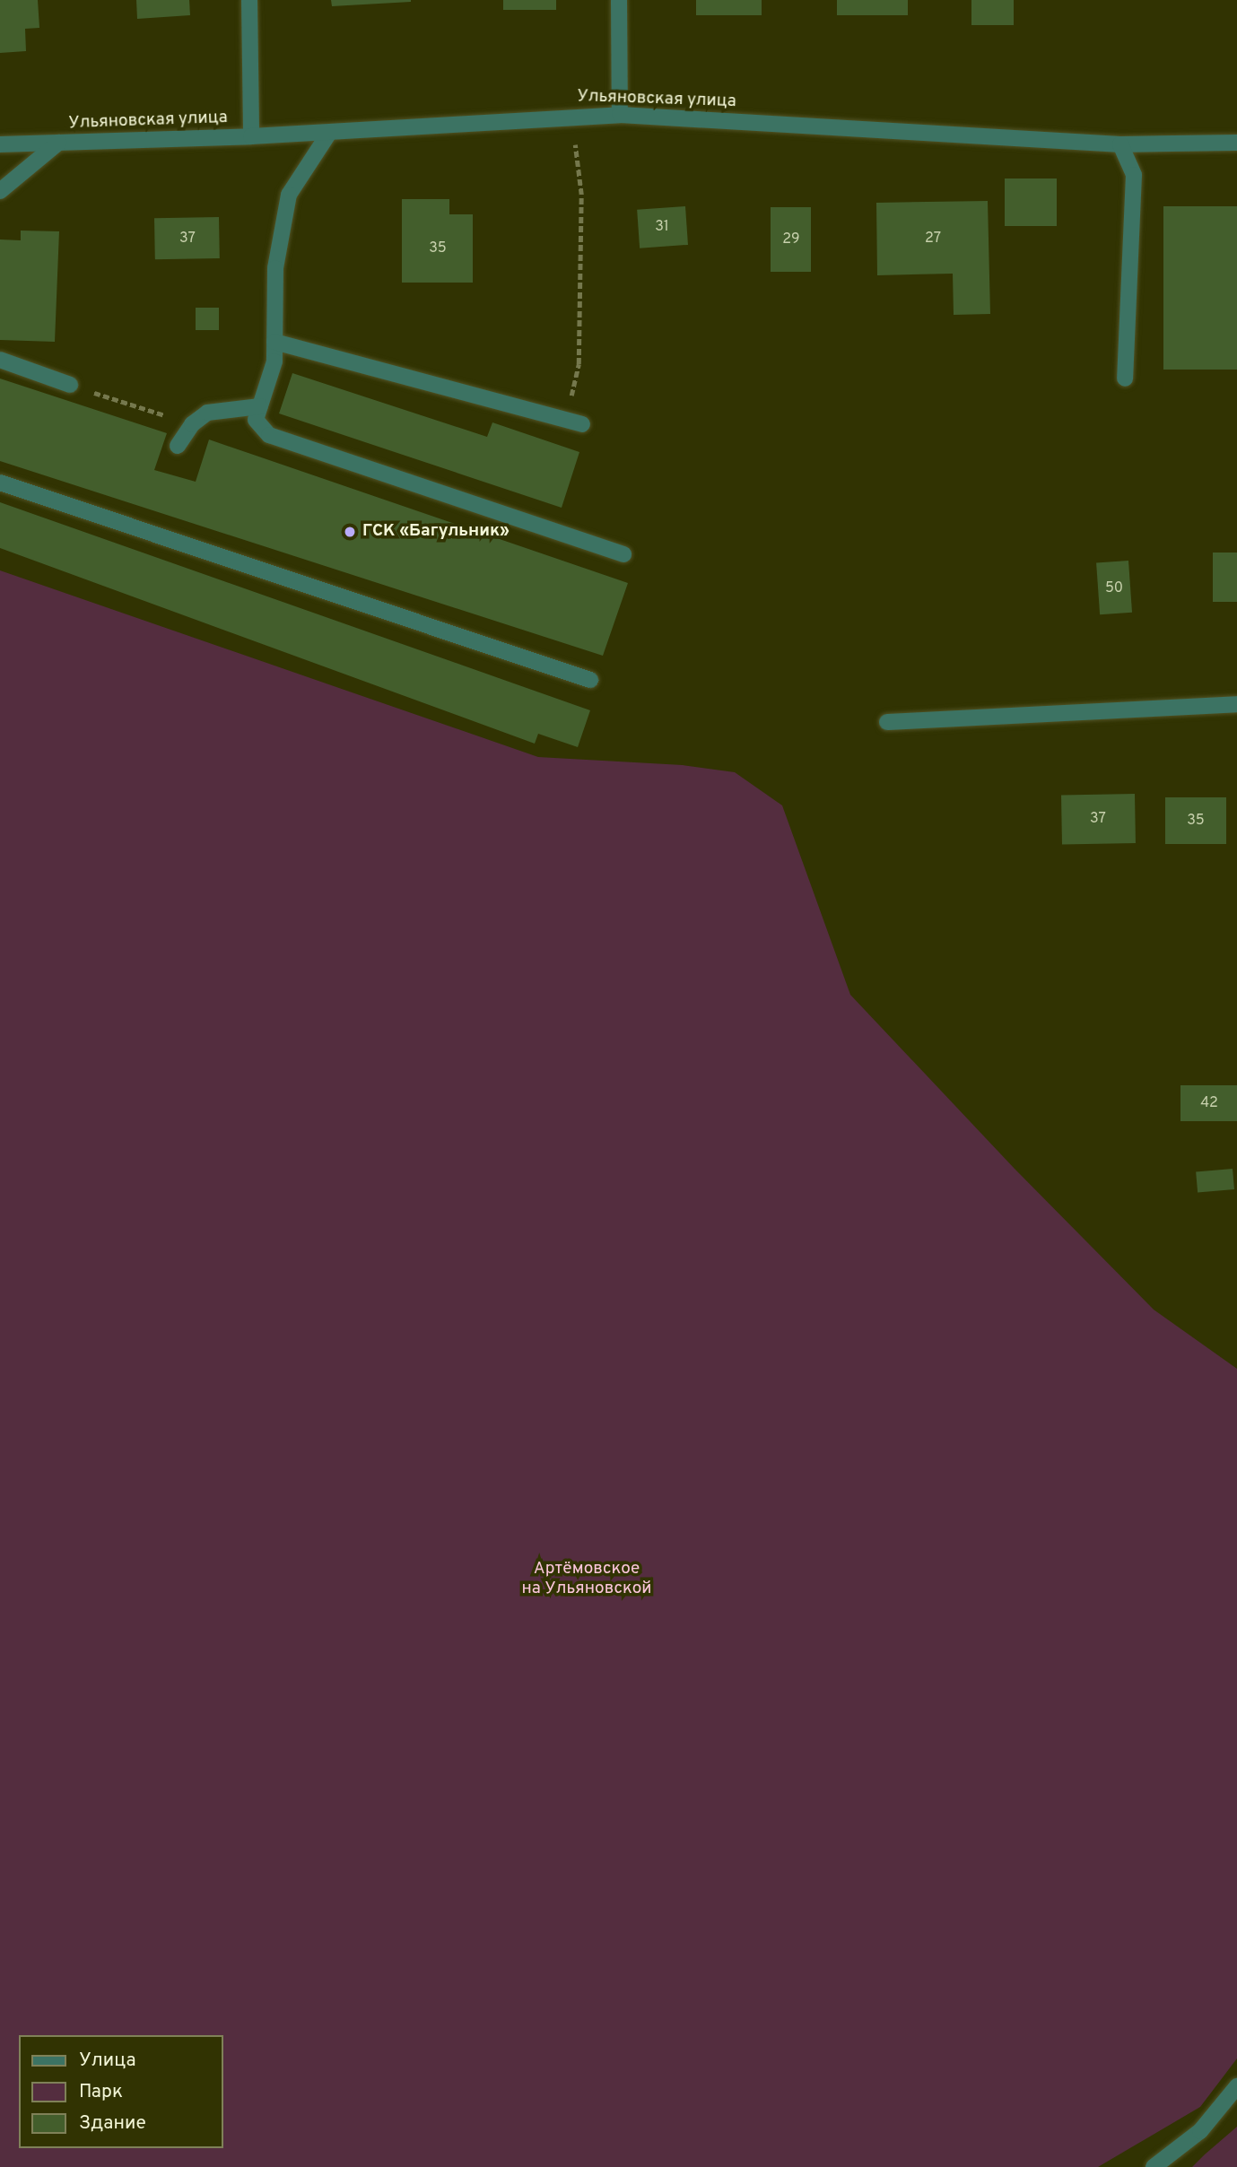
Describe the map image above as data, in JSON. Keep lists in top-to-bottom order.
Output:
{
  "streets": {
    "street": ["Ульяновская улица"]
  },
  "parks": ["Артёмовское на Ульяновской"],
  "places": ["ГСК «Багульник»"],
  "house_numbers": [
    "31",
    "37",
    "27",
    "29",
    "35",
    "50",
    "37",
    "35",
    "42"
  ],
  "legend": ["Улица", "Парк", "Здание"]
}
